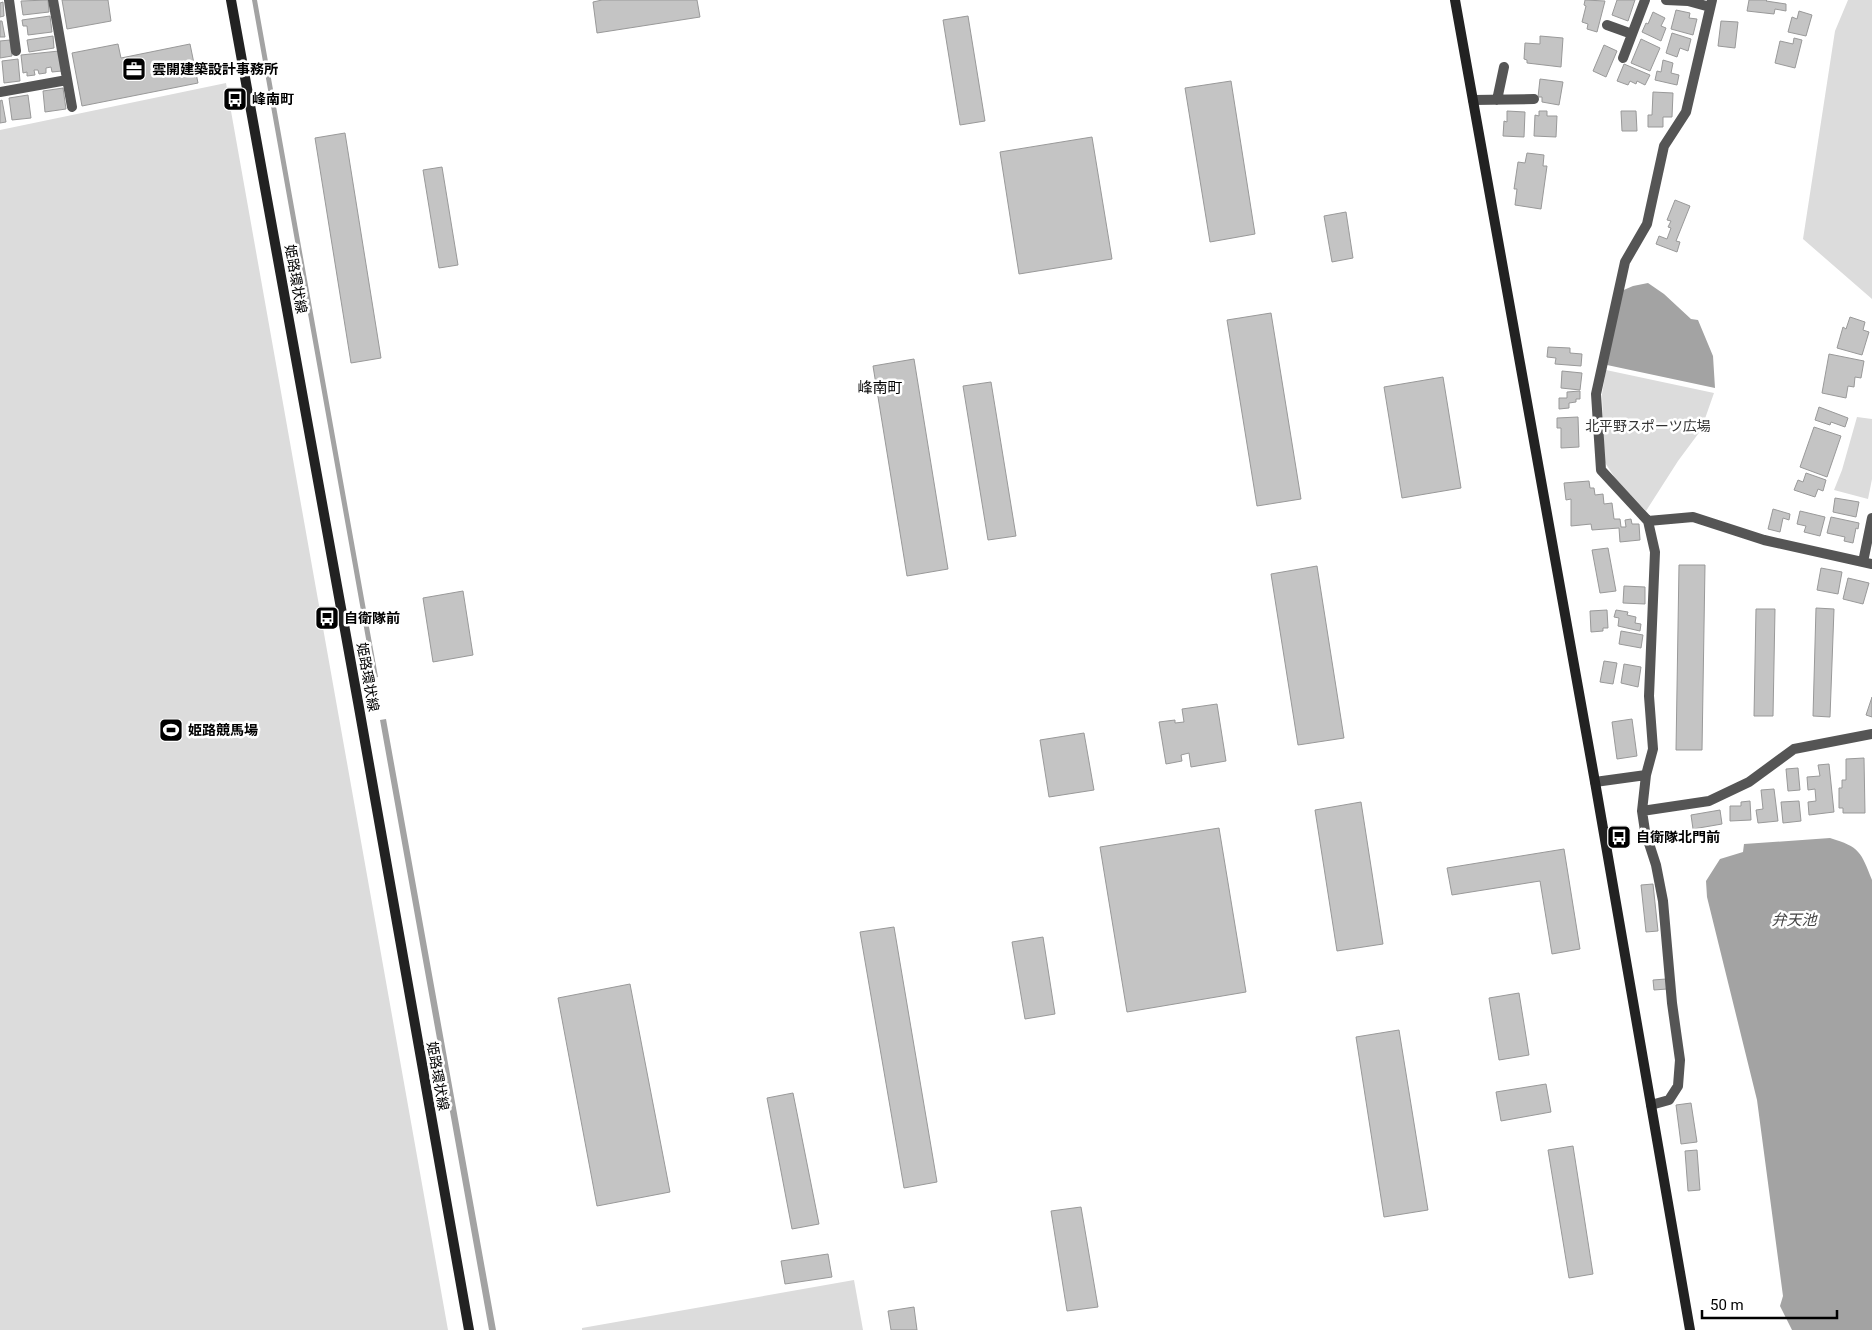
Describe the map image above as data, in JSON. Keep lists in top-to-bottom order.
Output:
{
  "streets": {
    "street": ["姫路環状線"]
  },
  "districts": ["峰南町"],
  "water": ["弁天池"],
  "parks": ["北平野スポーツ広場"],
  "places": {
    "office": ["雲開建築設計事務所"],
    "bus stop": ["峰南町", "自衛隊前", "自衛隊北門前"],
    "sports": ["姫路競馬場"]
  },
  "scale_bar": "50 m"
}
